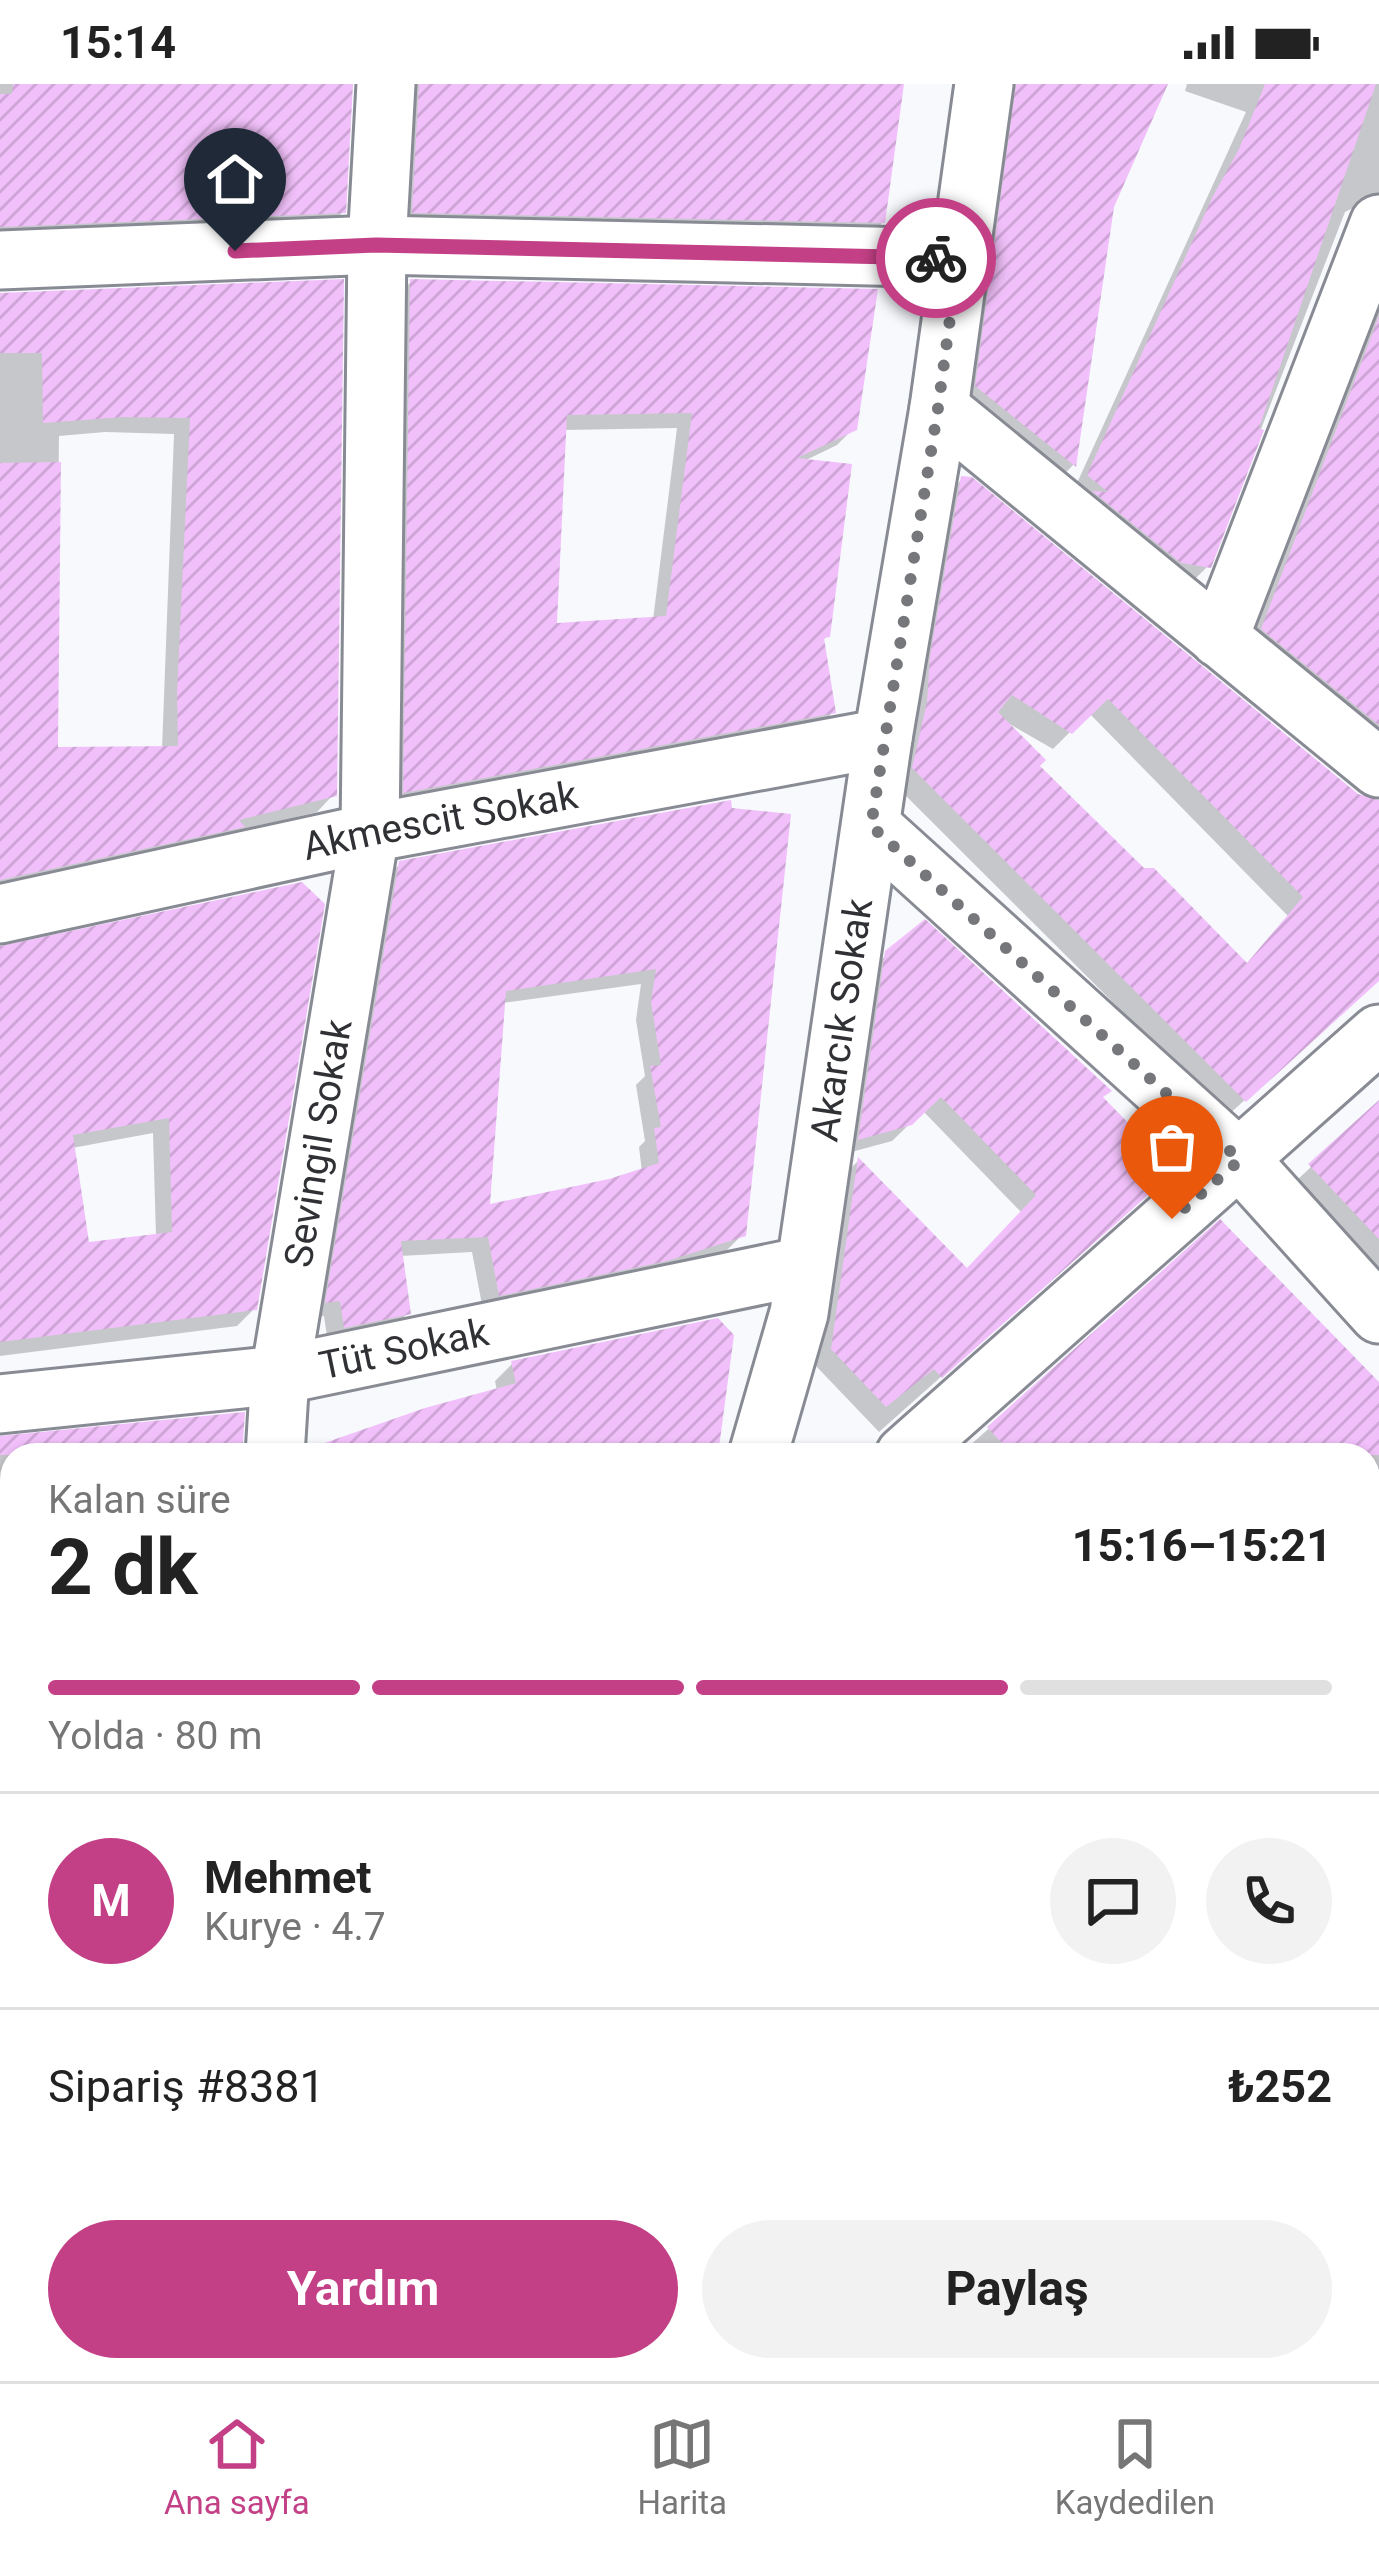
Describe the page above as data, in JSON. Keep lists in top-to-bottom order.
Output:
{
  "streets": {
    "street": [
      "Akmescit Sokak",
      "Akarcık Sokak",
      "Sevingil Sokak",
      "Tüt Sokak"
    ]
  },
  "crossings": [
    ["Akmescit Sokak", "Akarcık Sokak"],
    ["Akmescit Sokak", "Sevingil Sokak"],
    ["Akarcık Sokak", "Tüt Sokak"],
    ["Sevingil Sokak", "Tüt Sokak"]
  ],
  "page": {
    "status": "15:14",
    "heading": ["2 dk", "Kalan süre", "15:16–15:21"],
    "panel": [
      "Mehmet",
      "Kurye · 4.7",
      "Sipariş #8381",
      "₺252"
    ],
    "bar": "Yolda · 80 m",
    "round": "M",
    "buttons": ["Yardım", "Paylaş"],
    "tabs": ["Ana sayfa", "Harita", "Kaydedilen"]
  }
}
